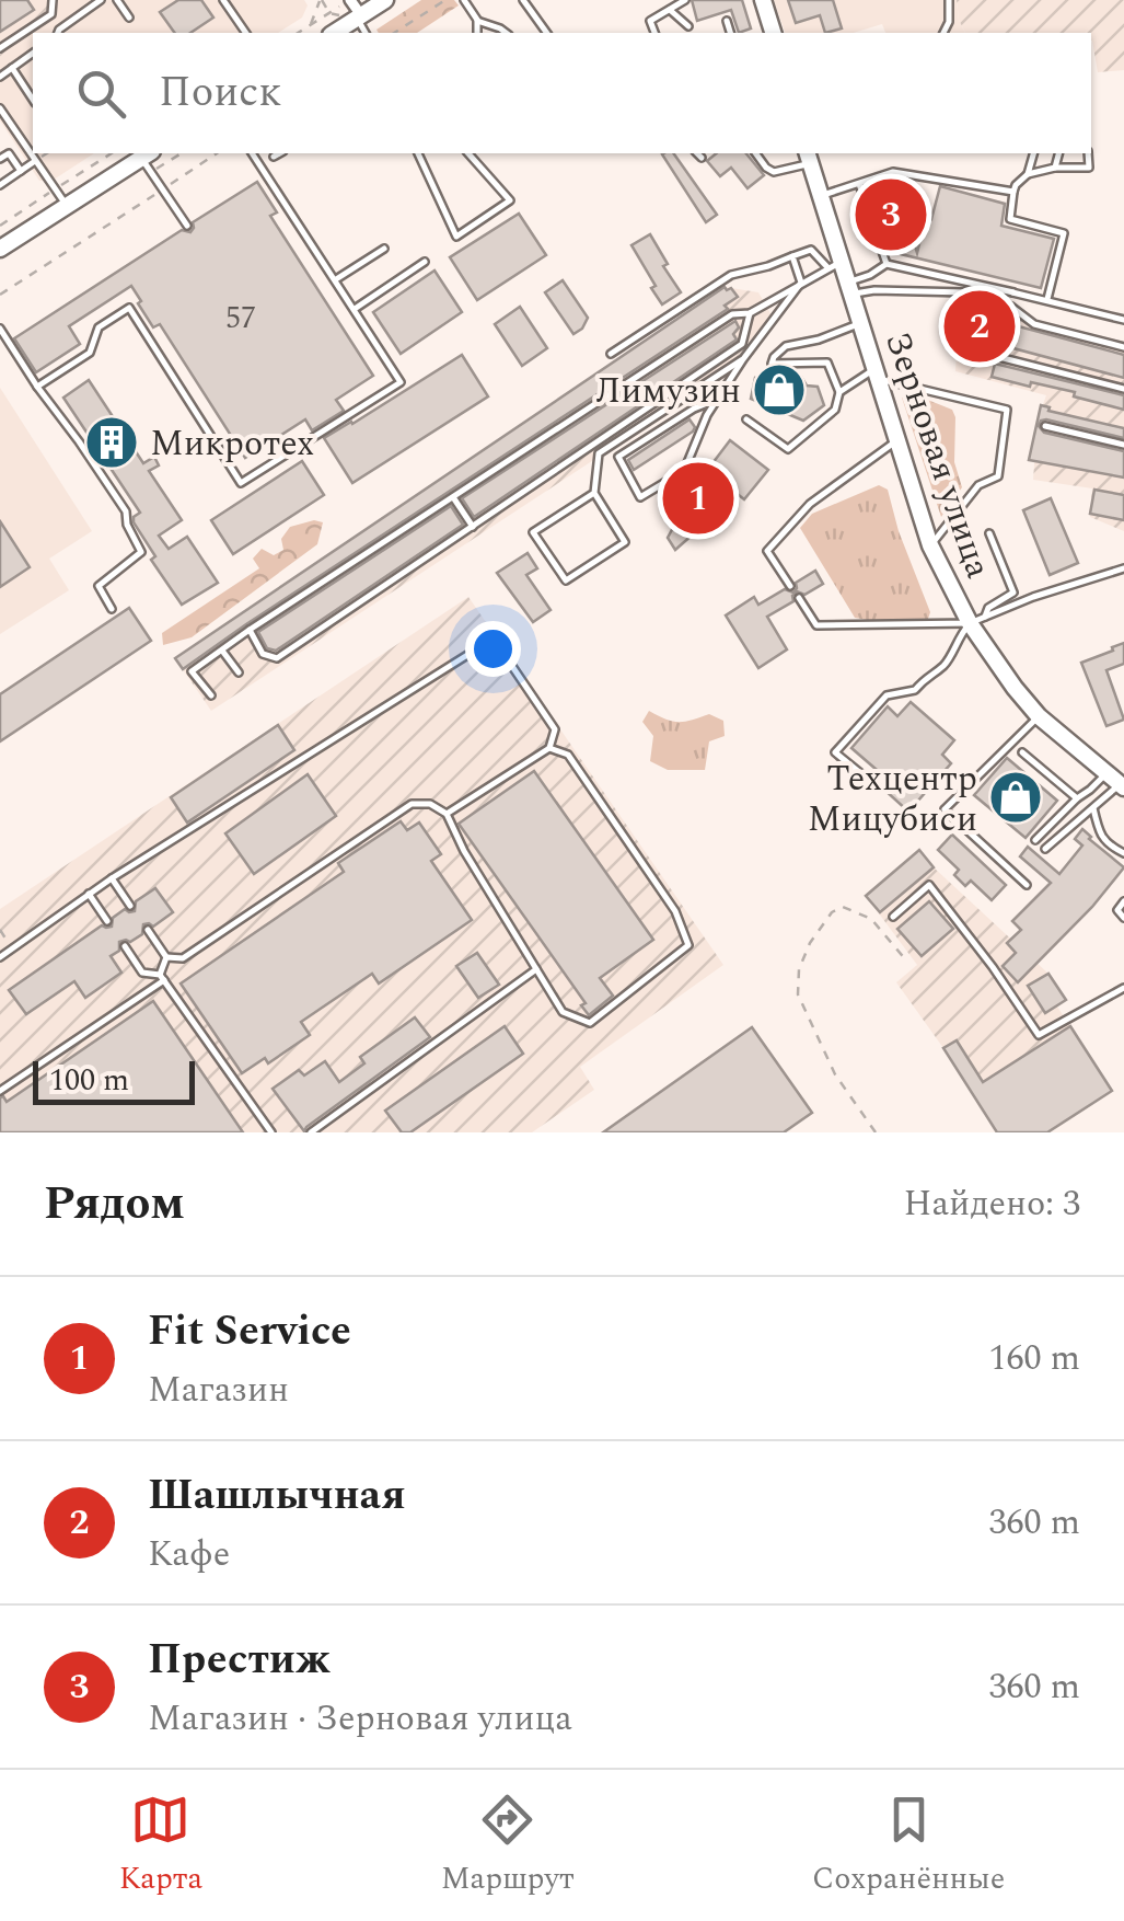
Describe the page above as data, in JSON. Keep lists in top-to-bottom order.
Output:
{
  "streets": {
    "main road": ["Зерновая улица"]
  },
  "places": {
    "shop": ["Лимузин", "Техцентр Мицубиси"],
    "building": ["Микротех"]
  },
  "house_numbers": ["57"],
  "scale_bar": "100 m",
  "page": {
    "search": "Поиск",
    "pins": ["3", "2", "1"],
    "scale": "100 m",
    "heading": ["Рядом", "Найдено: 3"],
    "list": [
      {
        "mark": "1",
        "name": "Fit Service",
        "note": "Магазин",
        "value": "160 m"
      },
      {
        "mark": "2",
        "name": "Шашлычная",
        "note": "Кафе",
        "value": "360 m"
      },
      {
        "mark": "3",
        "name": "Престиж",
        "note": "Магазин · Зерновая улица",
        "value": "360 m"
      }
    ],
    "nav": ["Карта", "Маршрут", "Сохранённые"]
  }
}
